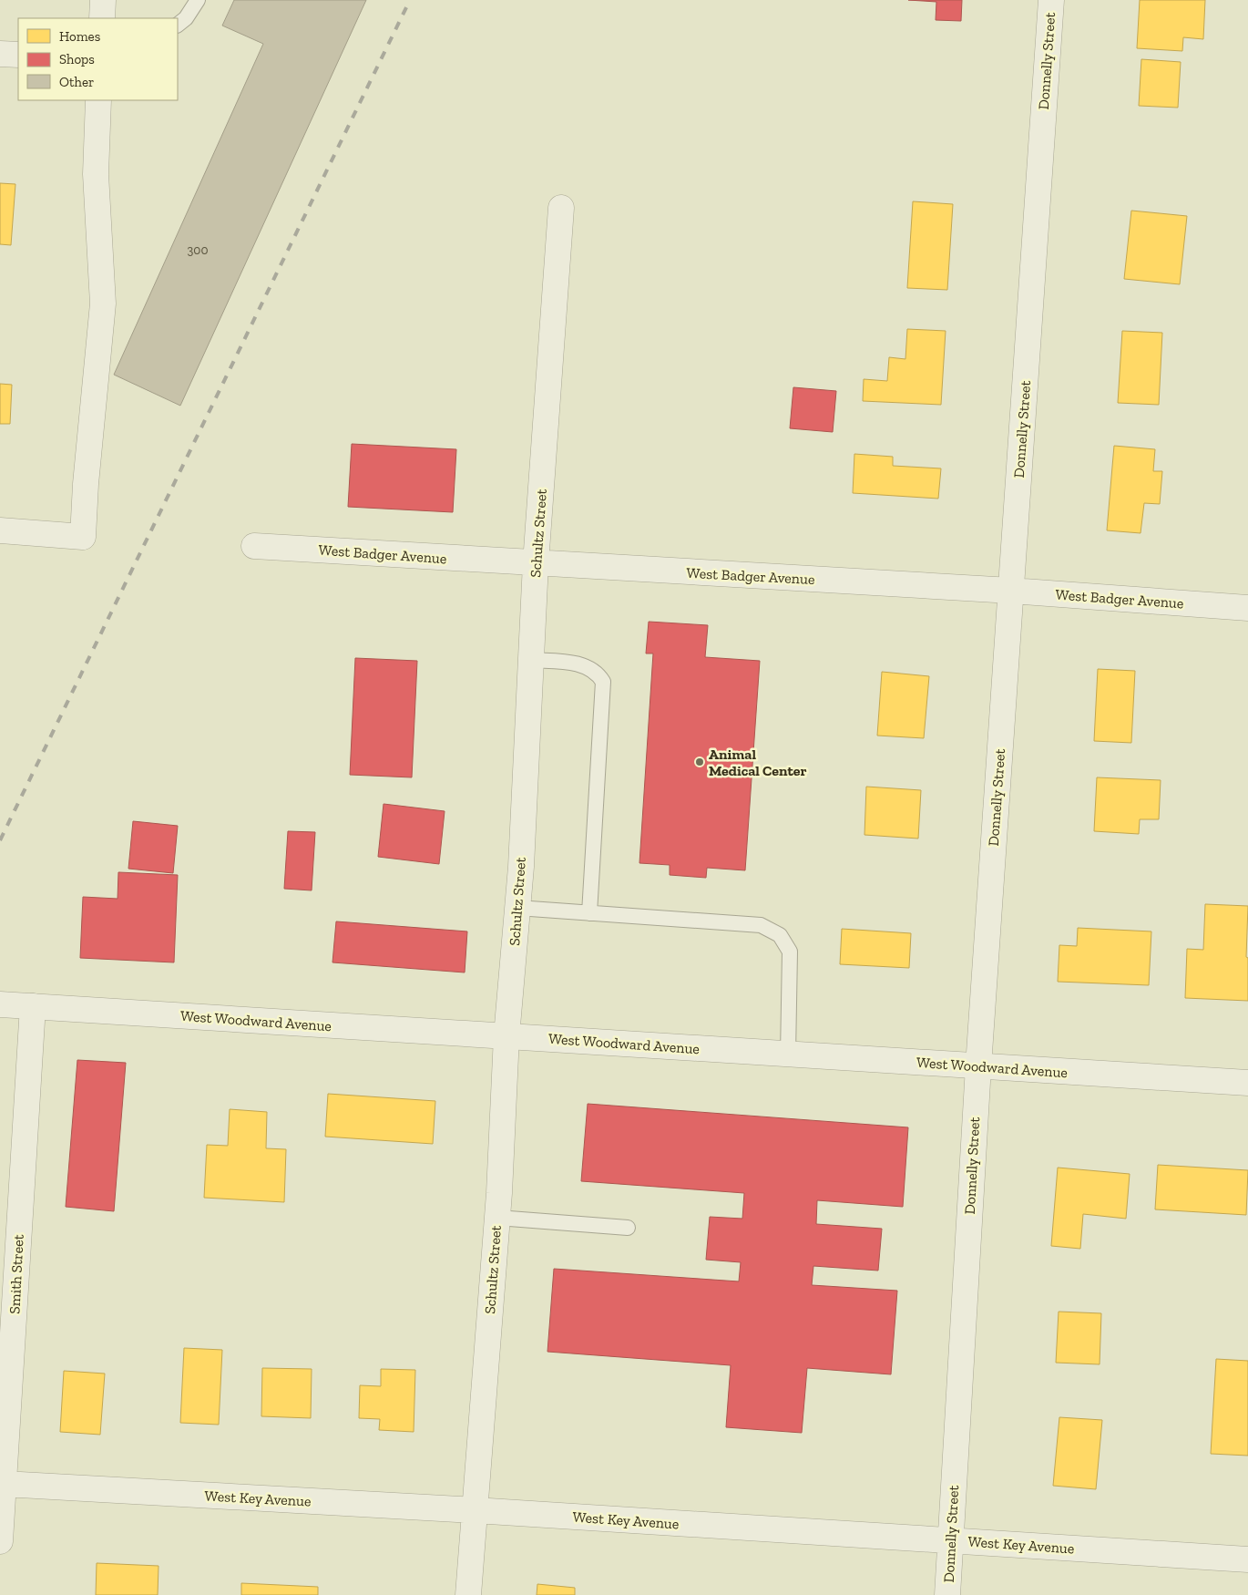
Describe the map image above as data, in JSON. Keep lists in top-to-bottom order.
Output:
{
  "streets": {
    "street": [
      "Donnelly Street",
      "Schultz Street",
      "West Badger Avenue",
      "West Woodward Avenue",
      "Smith Street",
      "West Key Avenue"
    ]
  },
  "crossings": [
    ["Donnelly Street", "West Badger Avenue"],
    ["Donnelly Street", "West Woodward Avenue"],
    ["Donnelly Street", "West Key Avenue"],
    ["Schultz Street", "West Badger Avenue"],
    ["Schultz Street", "West Woodward Avenue"],
    ["Schultz Street", "West Key Avenue"],
    ["West Woodward Avenue", "Smith Street"],
    ["Smith Street", "West Key Avenue"]
  ],
  "places": ["Animal Medical Center"],
  "house_numbers": ["300"],
  "legend": ["Homes", "Shops", "Other"]
}
